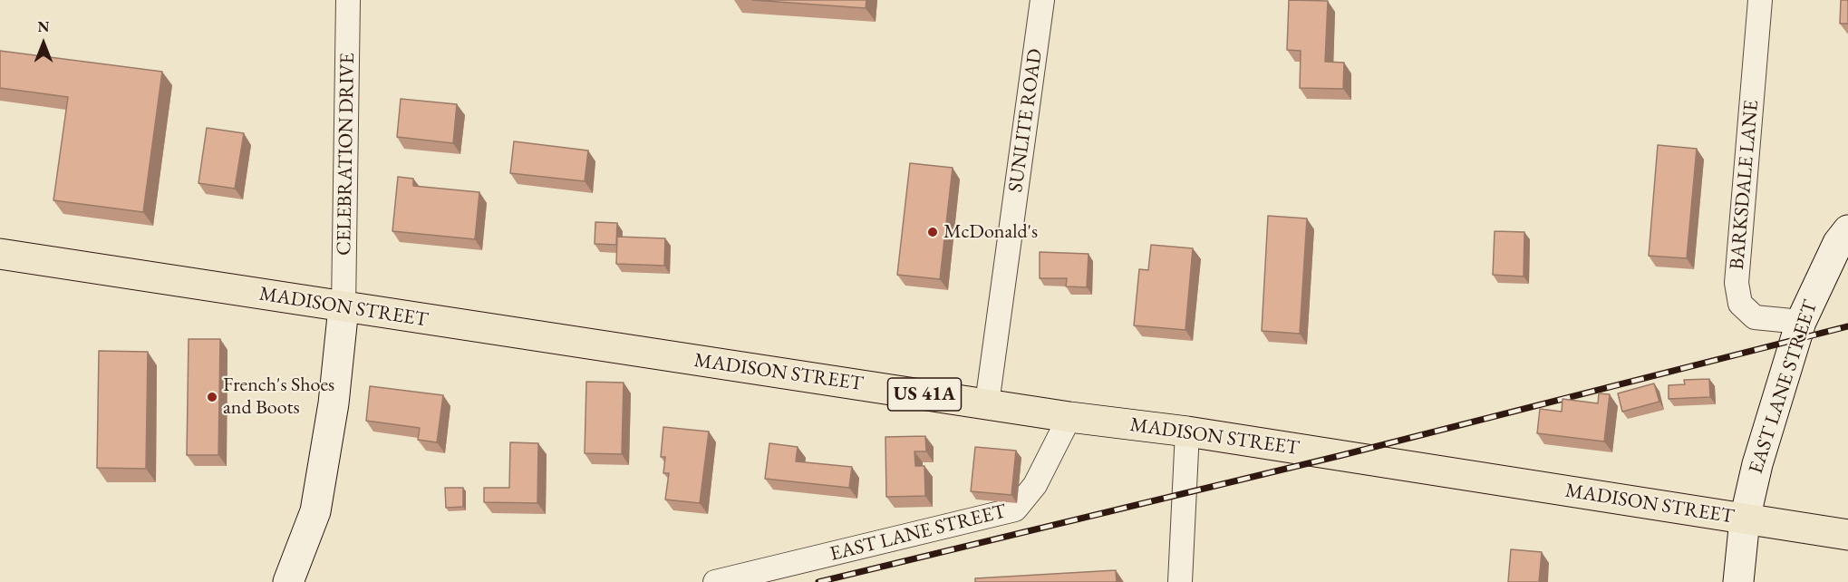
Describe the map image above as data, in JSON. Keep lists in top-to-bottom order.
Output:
{
  "streets": {
    "main road": ["MADISON STREET", "US 41A"],
    "street": [
      "SUNLITE ROAD",
      "CELEBRATION DRIVE",
      "BARKSDALE LANE",
      "EAST LANE STREET"
    ]
  },
  "crossings": [
    ["SUNLITE ROAD", "MADISON STREET"],
    ["CELEBRATION DRIVE", "MADISON STREET"],
    ["BARKSDALE LANE", "EAST LANE STREET"],
    ["MADISON STREET", "EAST LANE STREET"]
  ],
  "places": ["McDonald's", "French's Shoes and Boots"],
  "north": "top"
}
